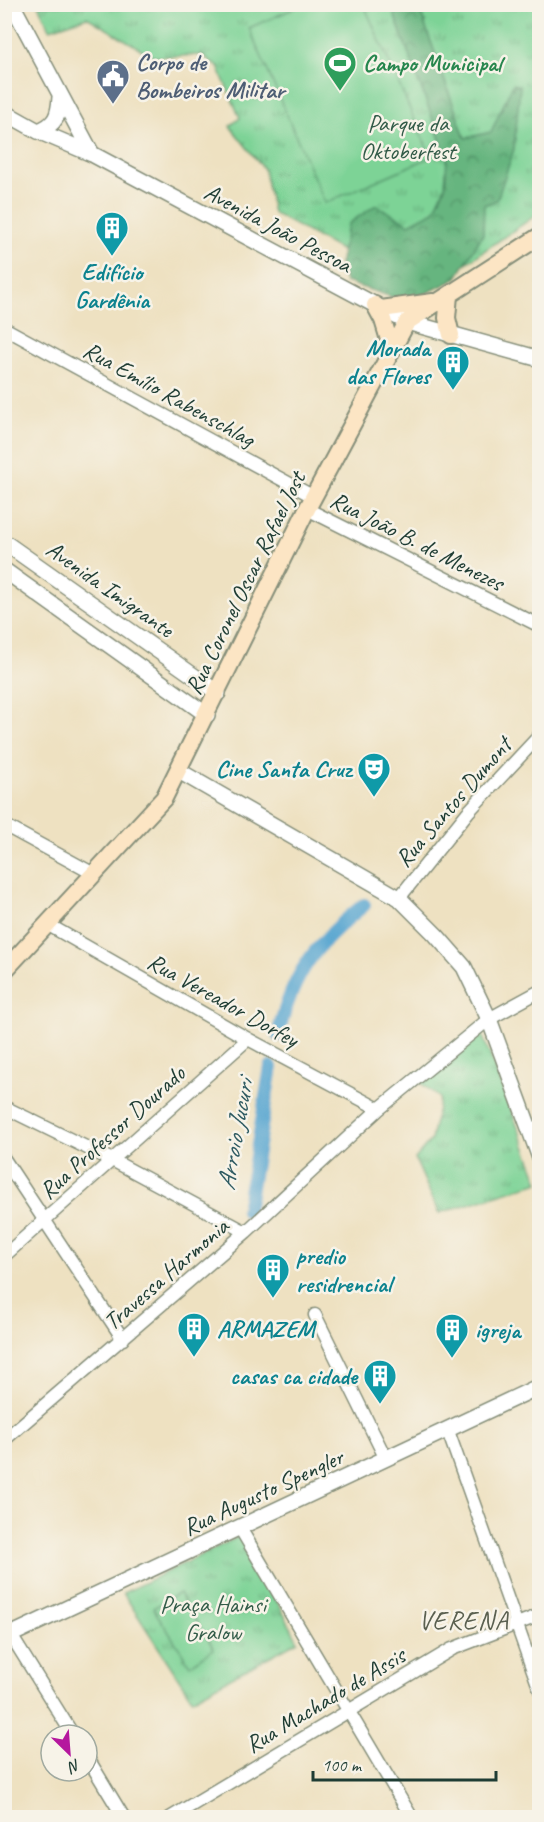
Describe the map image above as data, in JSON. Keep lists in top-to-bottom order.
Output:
{
  "streets": {
    "main road": ["Rua Coronel Oscar Rafael Jost"],
    "street": [
      "Avenida João Pessoa",
      "Rua Emílio Rabenschlag",
      "Rua João B. de Menezes",
      "Avenida Imigrante",
      "Rua Santos Dumont",
      "Rua Vereador Dorfey",
      "Rua Professor Dourado",
      "Travessa Harmonia",
      "Rua Augusto Spengler",
      "Rua Machado de Assis"
    ]
  },
  "crossings": [
    ["Avenida João Pessoa", "Rua Coronel Oscar Rafael Jost"],
    ["Rua Emílio Rabenschlag", "Rua João B. de Menezes"],
    ["Rua Emílio Rabenschlag", "Rua Coronel Oscar Rafael Jost"],
    ["Rua João B. de Menezes", "Rua Coronel Oscar Rafael Jost"],
    ["Rua Coronel Oscar Rafael Jost", "Avenida Imigrante"],
    ["Rua Coronel Oscar Rafael Jost", "Rua Vereador Dorfey"],
    ["Rua Vereador Dorfey", "Rua Professor Dourado"],
    ["Rua Vereador Dorfey", "Travessa Harmonia"]
  ],
  "districts": ["VERENA"],
  "water": ["Arroio Jucuri"],
  "parks": ["Parque da Oktoberfest", "Praça Hainsi Gralow"],
  "places": {
    "sports": ["Campo Municipal"],
    "public building": ["Corpo de Bombeiros Militar"],
    "building": [
      "Edifício Gardênia",
      "Morada das Flores",
      "predio residrencial",
      "ARMAZEM",
      "igreja",
      "casas ca cidade"
    ],
    "theatre": ["Cine Santa Cruz"]
  },
  "scale_bar": "100 m",
  "north": "bottom right"
}
